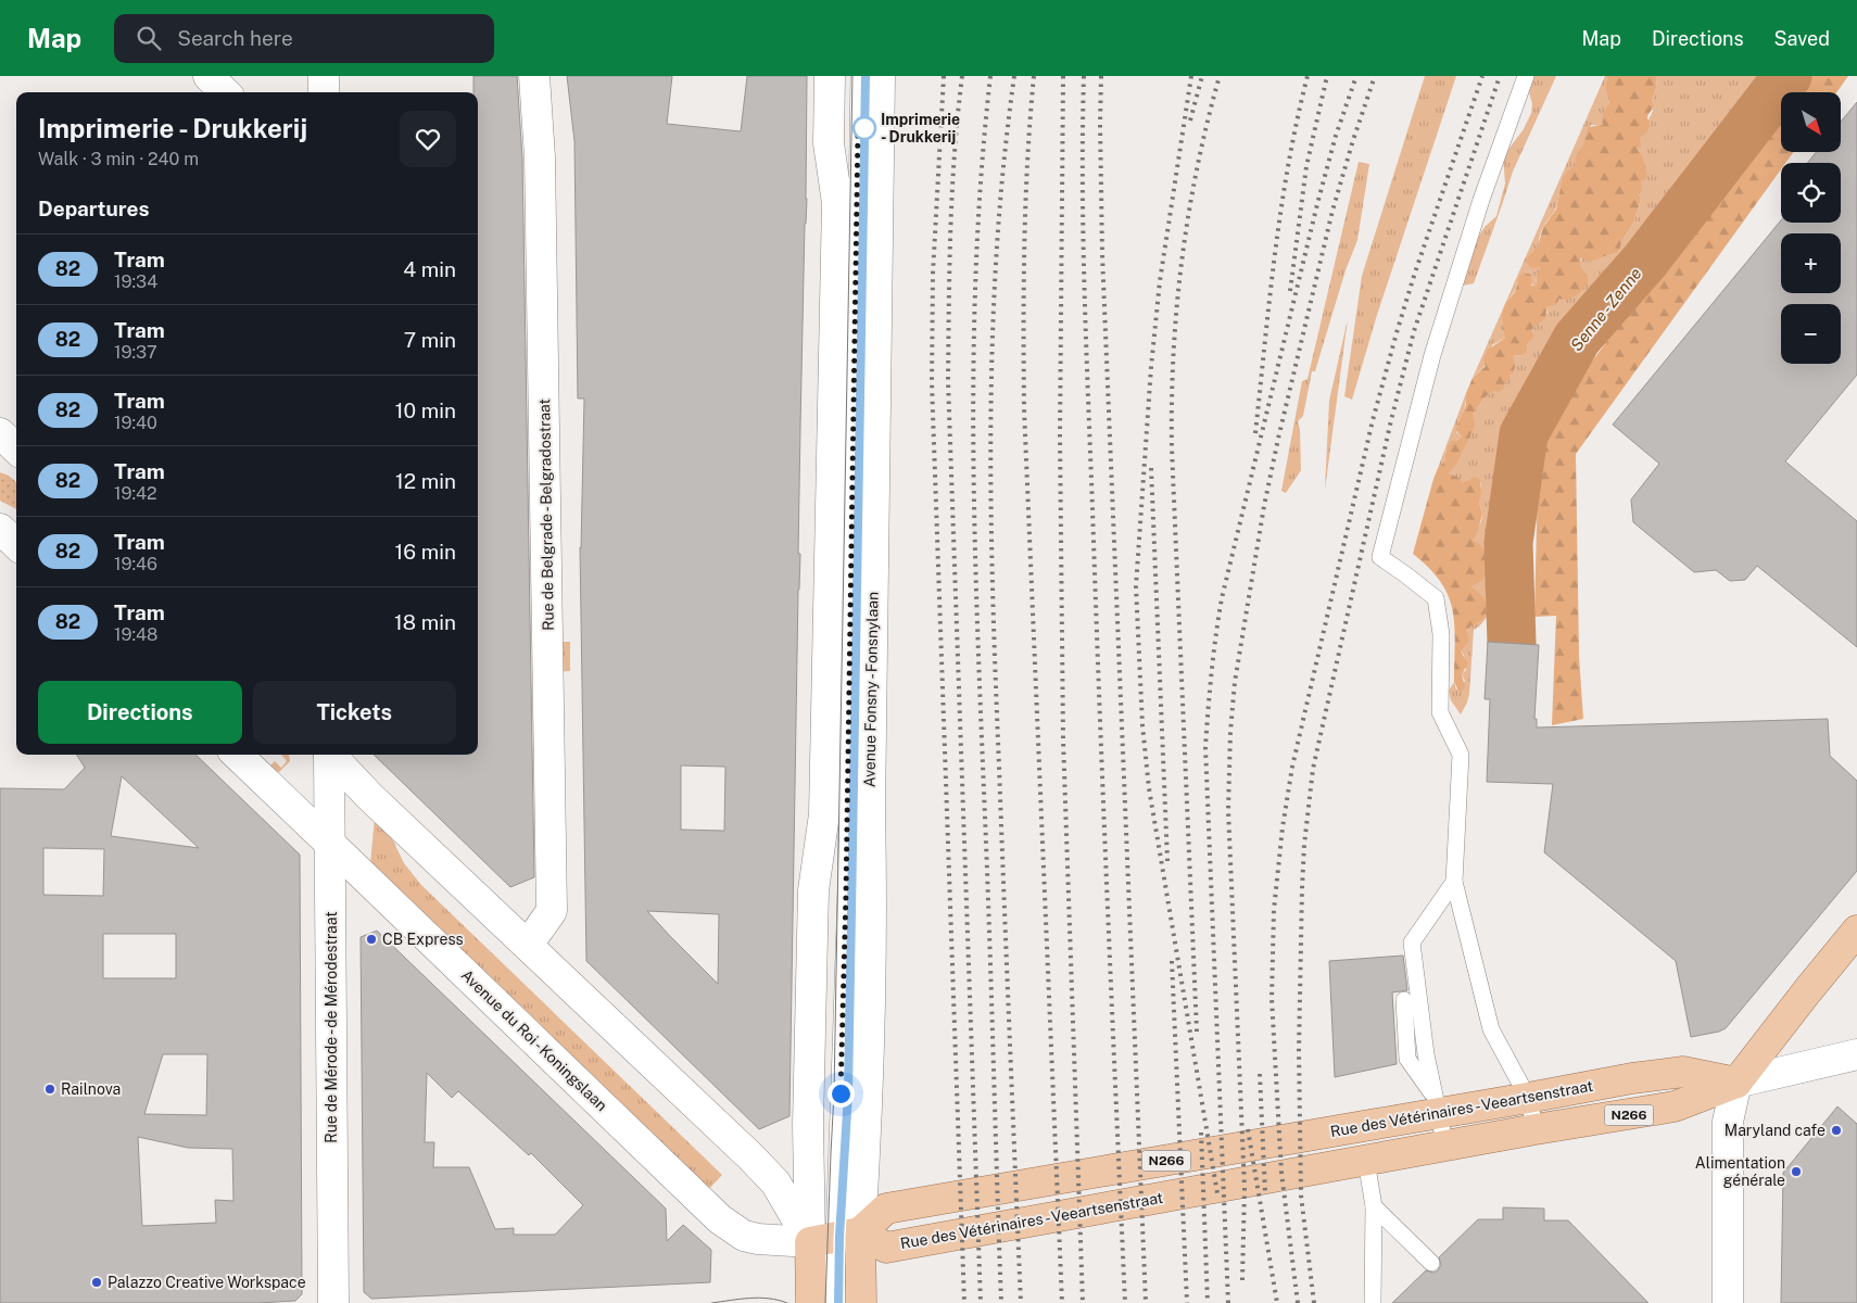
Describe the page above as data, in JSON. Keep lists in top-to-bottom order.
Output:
{
  "streets": {
    "main road": [
      "Rue de Belgrade - Belgradostraat",
      "Avenue Fonsny - Fonsnylaan",
      "Rue de Mérode - de Mérodestraat",
      "Avenue du Roi - Koningslaan",
      "Rue des Vétérinaires - Veeartsenstraat",
      "N266"
    ]
  },
  "crossings": [
    ["Avenue Fonsny - Fonsnylaan", "Avenue du Roi - Koningslaan"],
    ["Avenue Fonsny - Fonsnylaan", "Rue des Vétérinaires - Veeartsenstraat"],
    ["Rue de Mérode - de Mérodestraat", "Avenue du Roi - Koningslaan"],
    ["Avenue du Roi - Koningslaan", "Rue des Vétérinaires - Veeartsenstraat"]
  ],
  "water": ["Senne - Zenne"],
  "places": [
    "Imprimerie - Drukkerij",
    "CB Express",
    "Railnova",
    "Maryland cafe",
    "Alimentation générale",
    "Palazzo Creative Workspace"
  ],
  "lines": ["tram line 82"],
  "north": "bottom right",
  "page": {
    "header": "Map",
    "search": "Search here",
    "nav": ["Map", "Directions", "Saved"],
    "map_buttons": ["+", "−"],
    "heading": [
      ["Imprimerie - Drukkerij", "Walk · 3 min · 240 m"],
      "Departures"
    ],
    "list": [
      {
        "mark": "82",
        "name": "Tram",
        "note": "19:34",
        "value": "4 min"
      },
      {
        "mark": "82",
        "name": "Tram",
        "note": "19:37",
        "value": "7 min"
      },
      {
        "mark": "82",
        "name": "Tram",
        "note": "19:40",
        "value": "10 min"
      },
      {
        "mark": "82",
        "name": "Tram",
        "note": "19:42",
        "value": "12 min"
      },
      {
        "mark": "82",
        "name": "Tram",
        "note": "19:46",
        "value": "16 min"
      },
      {
        "mark": "82",
        "name": "Tram",
        "note": "19:48",
        "value": "18 min"
      }
    ],
    "buttons": ["Directions", "Tickets"]
  }
}
